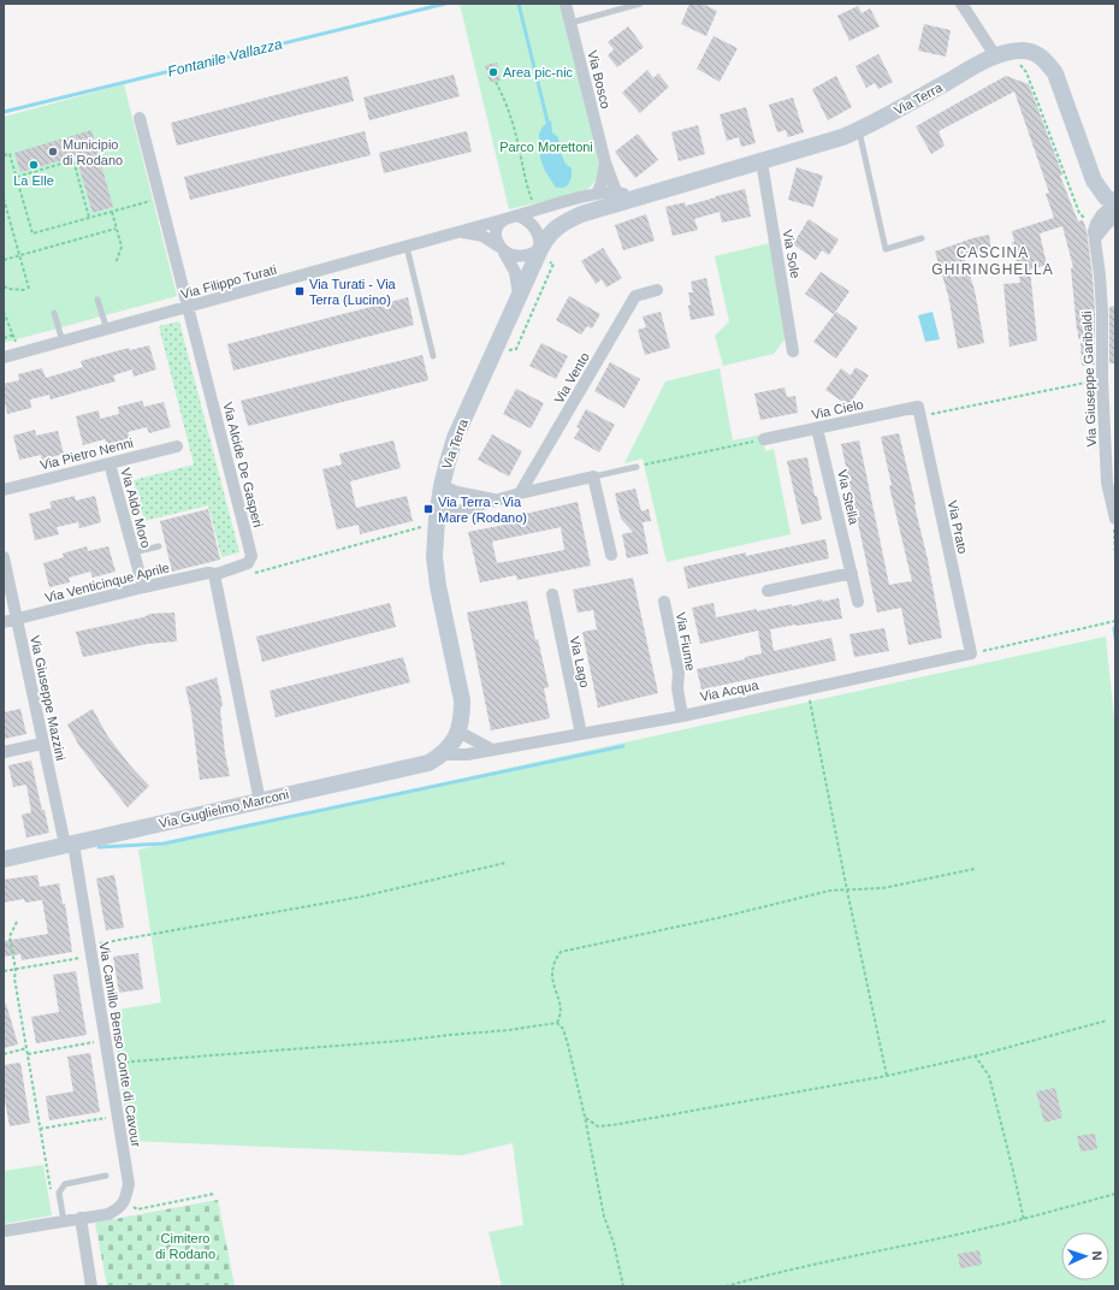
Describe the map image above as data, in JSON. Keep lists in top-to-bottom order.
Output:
{
  "streets": {
    "street": [
      "Via Bosco",
      "Via Terra",
      "Via Sole",
      "Via Filippo Turati",
      "Via Vento",
      "Via Giuseppe Garibaldi",
      "Via Cielo",
      "Via Pietro Nenni",
      "Via Alcide De Gasperi",
      "Via Stella",
      "Via Aldo Moro",
      "Via Prato",
      "Via Venticinque Aprile",
      "Via Fiume",
      "Via Lago",
      "Via Acqua",
      "Via Giuseppe Mazzini",
      "Via Guglielmo Marconi",
      "Via Camillo Benso Conte di Cavour"
    ]
  },
  "crossings": [
    ["Via Bosco", "Via Terra"],
    ["Via Terra", "Via Sole"],
    ["Via Terra", "Via Filippo Turati"],
    ["Via Terra", "Via Acqua"],
    ["Via Terra", "Via Guglielmo Marconi"],
    ["Via Filippo Turati", "Via Alcide De Gasperi"],
    ["Via Cielo", "Via Stella"],
    ["Via Cielo", "Via Prato"],
    ["Via Pietro Nenni", "Via Aldo Moro"],
    ["Via Alcide De Gasperi", "Via Venticinque Aprile"],
    ["Via Aldo Moro", "Via Venticinque Aprile"],
    ["Via Prato", "Via Acqua"],
    ["Via Venticinque Aprile", "Via Giuseppe Mazzini"],
    ["Via Fiume", "Via Acqua"],
    ["Via Lago", "Via Acqua"],
    ["Via Acqua", "Via Guglielmo Marconi"],
    ["Via Giuseppe Mazzini", "Via Guglielmo Marconi"],
    ["Via Giuseppe Mazzini", "Via Camillo Benso Conte di Cavour"],
    ["Via Guglielmo Marconi", "Via Camillo Benso Conte di Cavour"]
  ],
  "districts": ["CASCINA GHIRINGHELLA"],
  "water": ["Fontanile Vallazza"],
  "parks": ["Parco Morettoni", "Cimitero di Rodano"],
  "places": {
    "other": ["Area pic-nic", "Municipio di Rodano", "La Elle"],
    "transit": ["Via Turati - Via Terra (Lucino)", "Via Terra - Via Mare (Rodano)"]
  },
  "north": "right"
}
